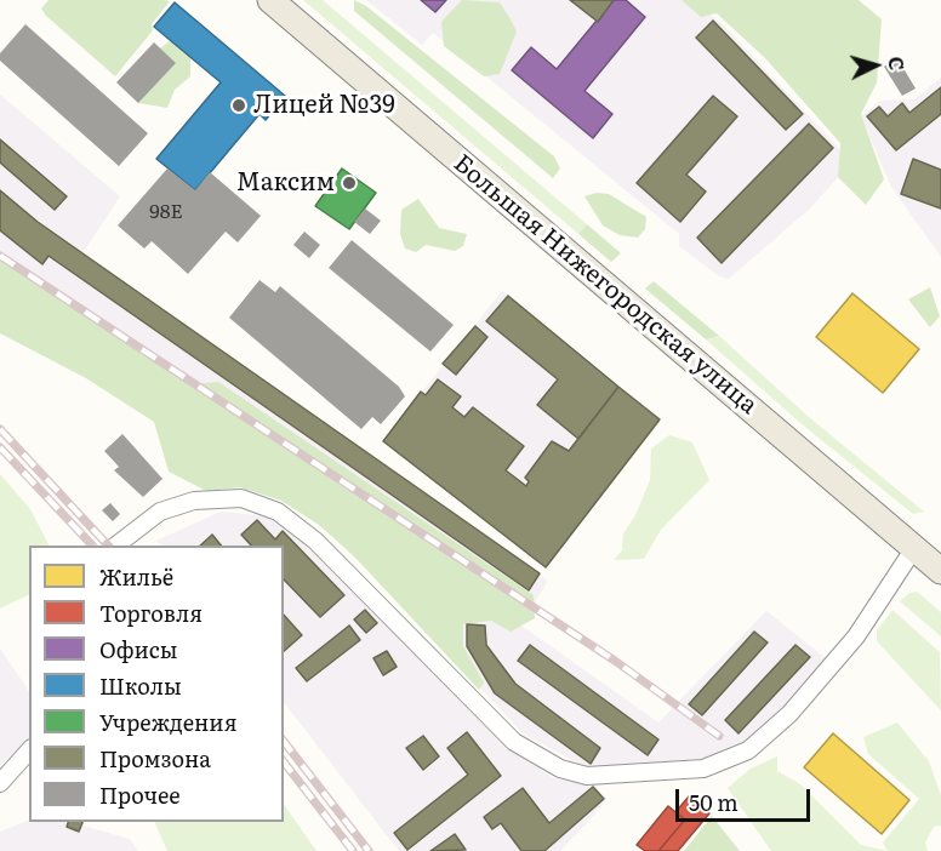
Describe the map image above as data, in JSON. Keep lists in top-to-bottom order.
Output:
{
  "streets": {
    "main road": ["Большая Нижегородская улица"]
  },
  "places": ["Лицей №39", "Максим"],
  "house_numbers": ["98Е"],
  "legend": [
    "Жильё",
    "Торговля",
    "Офисы",
    "Школы",
    "Учреждения",
    "Промзона",
    "Прочее"
  ],
  "scale_bar": "50 m",
  "north": "right"
}
